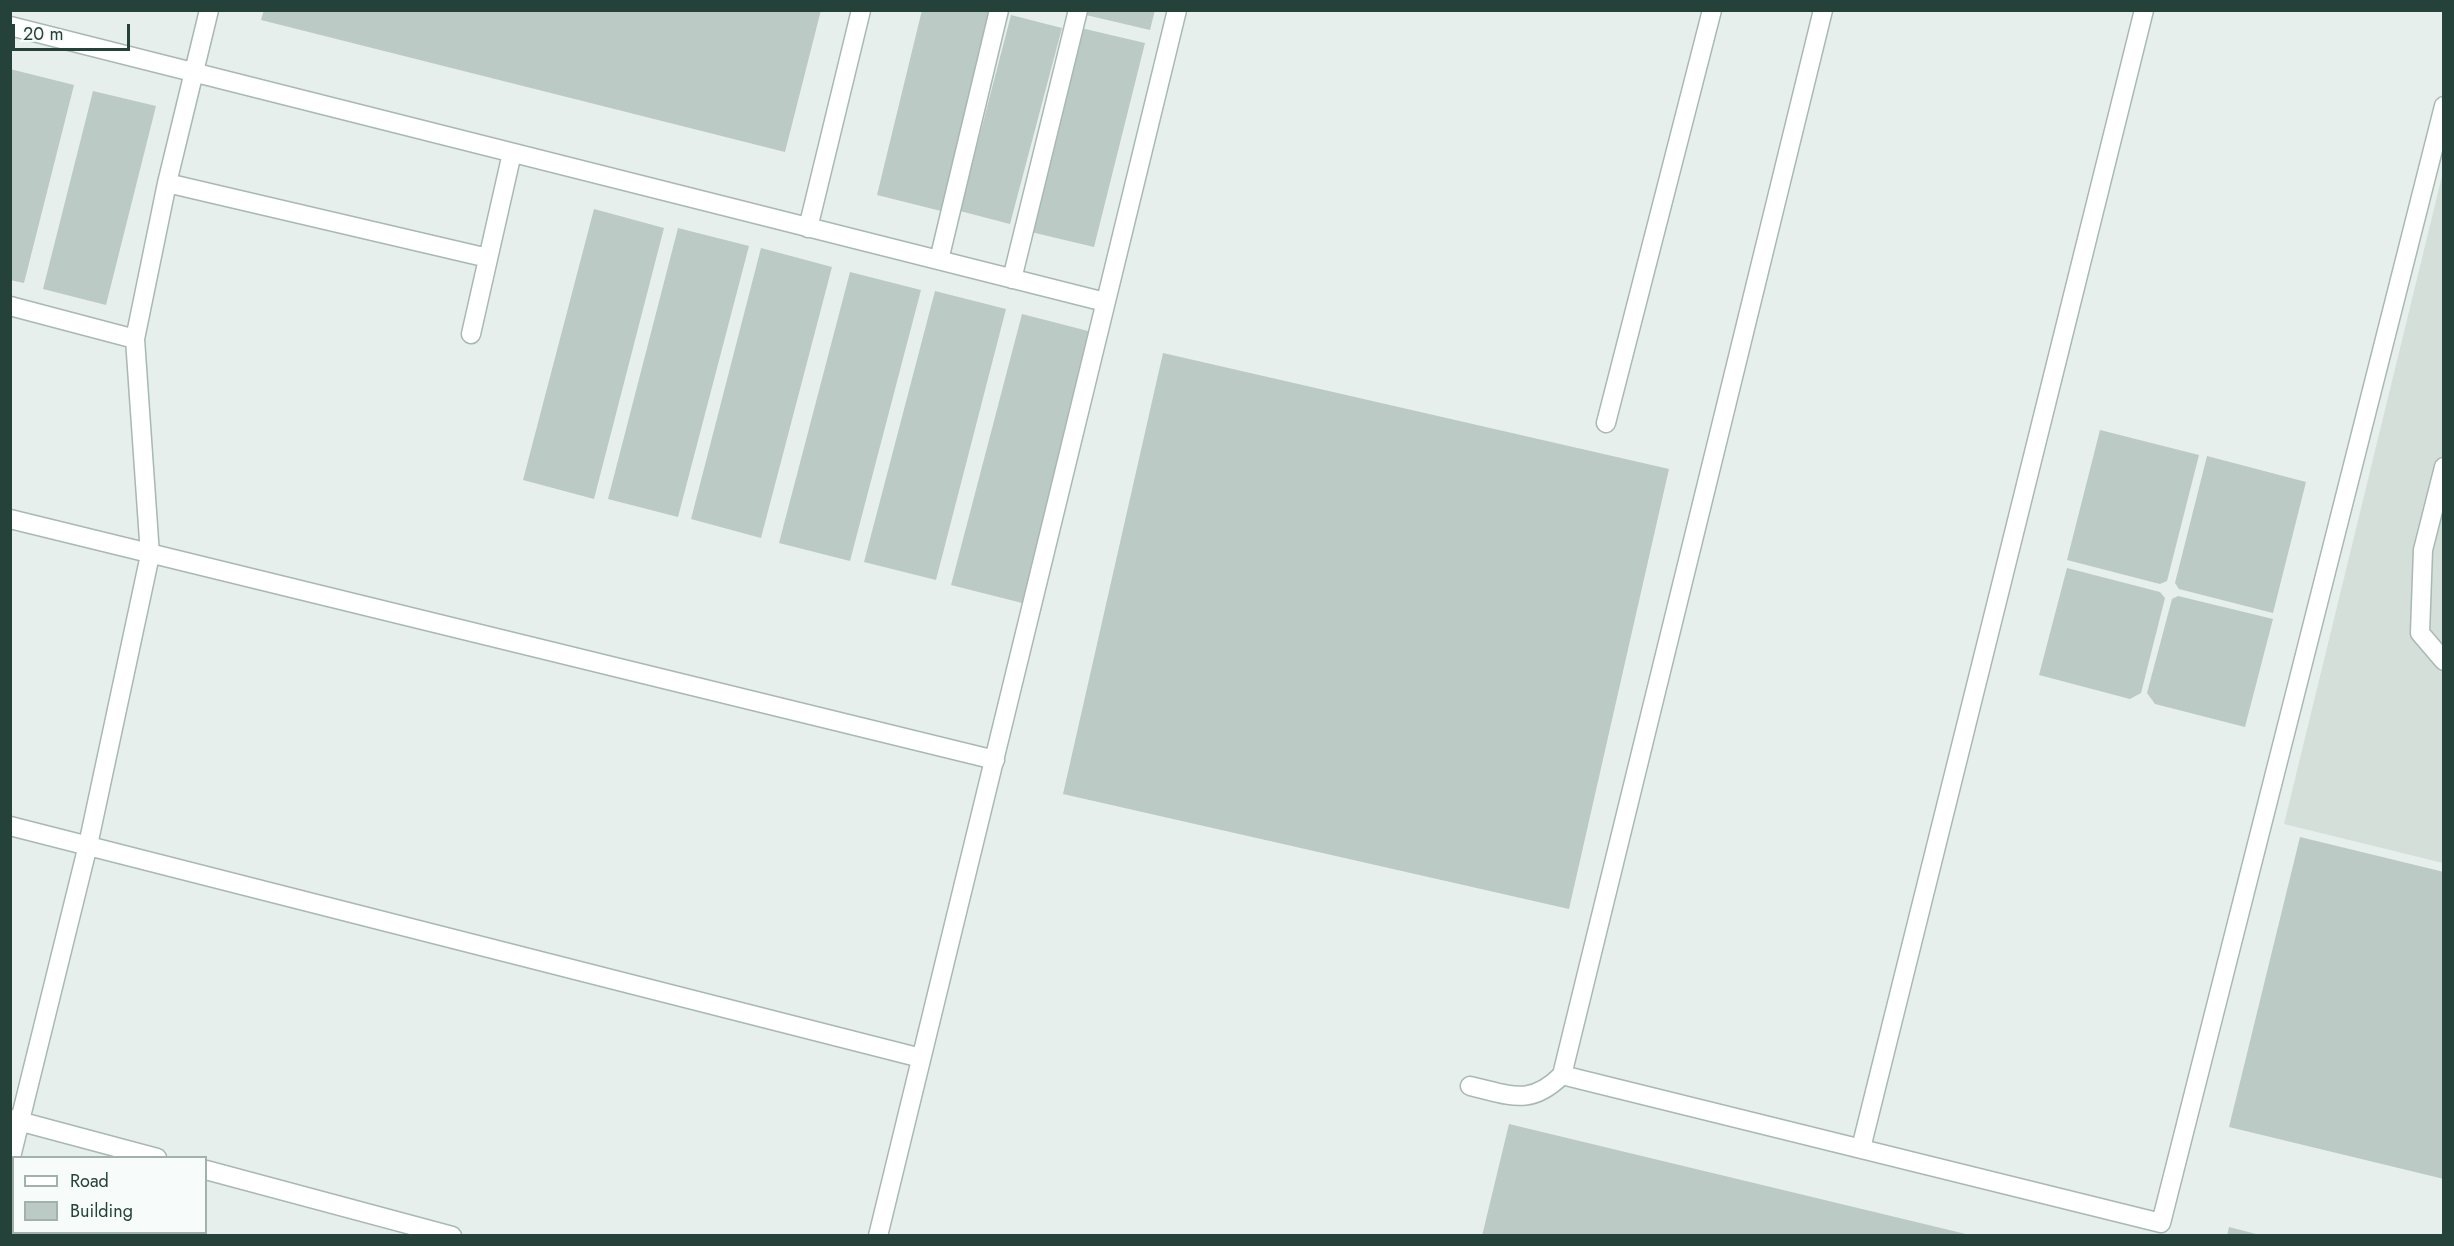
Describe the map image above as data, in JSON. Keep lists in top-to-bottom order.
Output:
{
  "legend": ["Road", "Building"],
  "scale_bar": "20 m"
}
